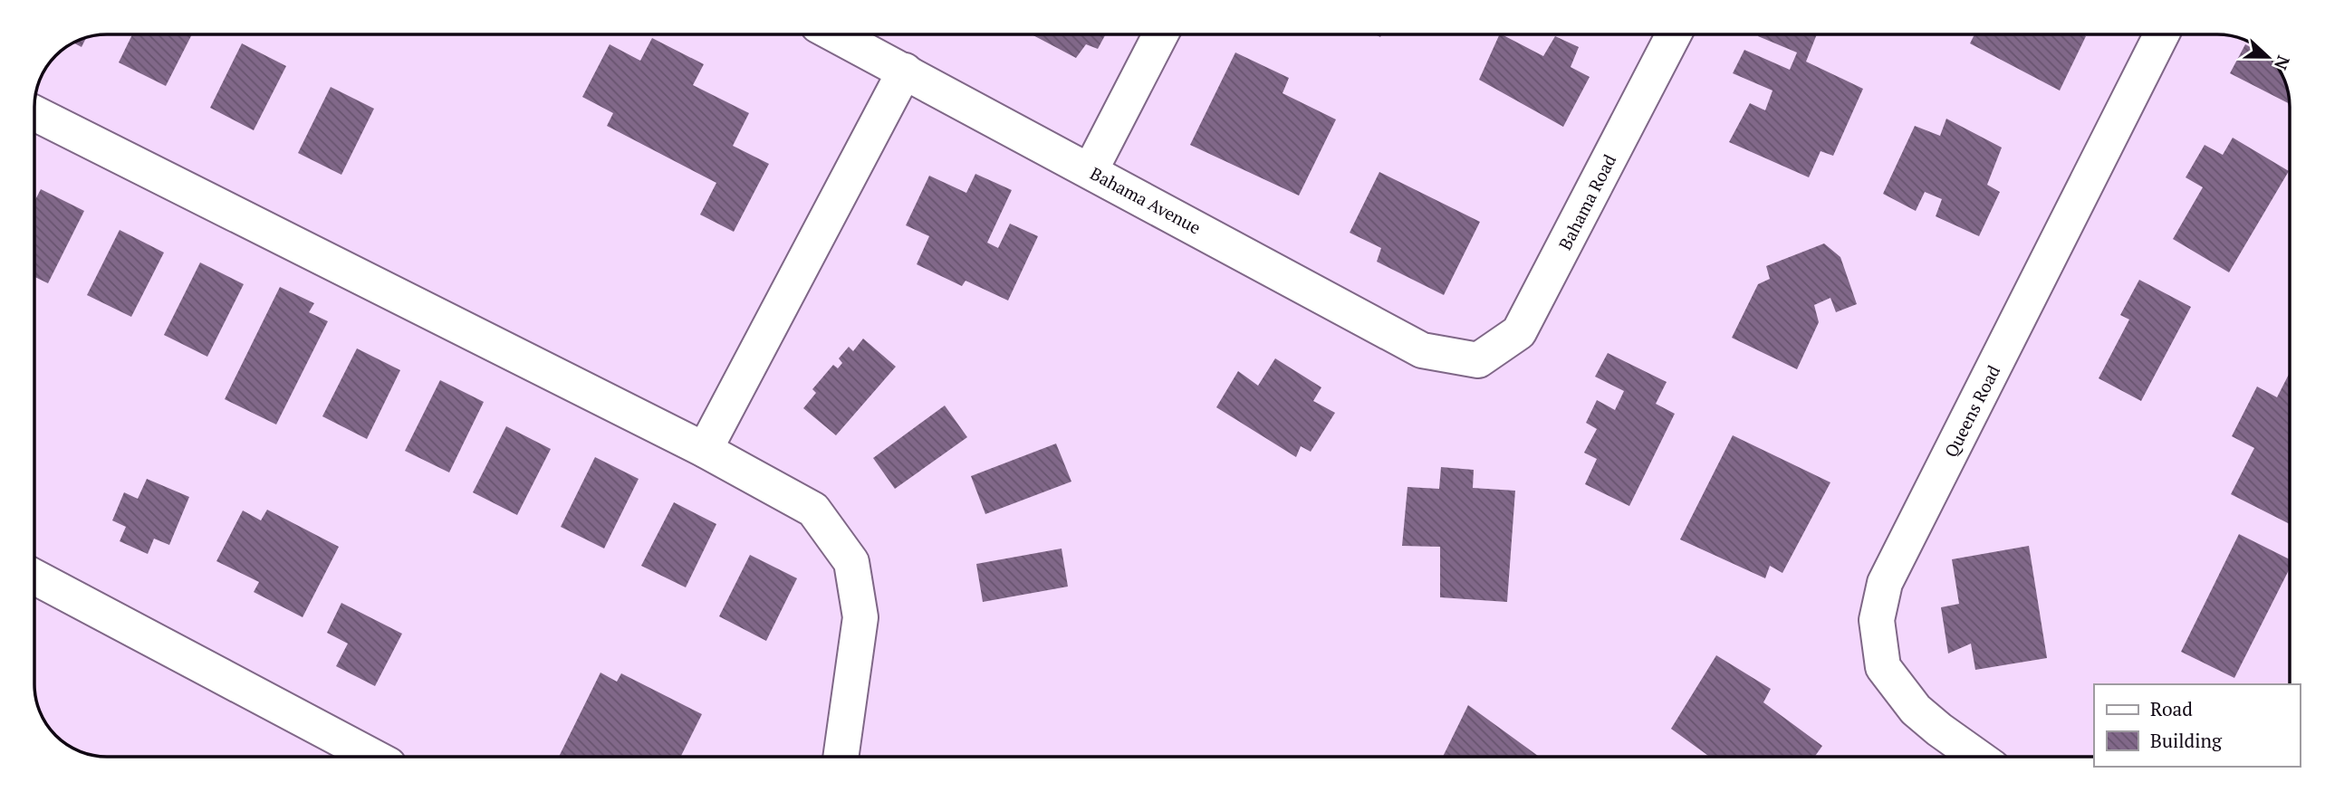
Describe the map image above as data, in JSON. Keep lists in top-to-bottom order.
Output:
{
  "streets": {
    "street": ["Bahama Avenue", "Bahama Road", "Queens Road"]
  },
  "crossings": [
    ["Bahama Avenue", "Bahama Road"]
  ],
  "legend": ["Road", "Building"],
  "north": "right"
}
